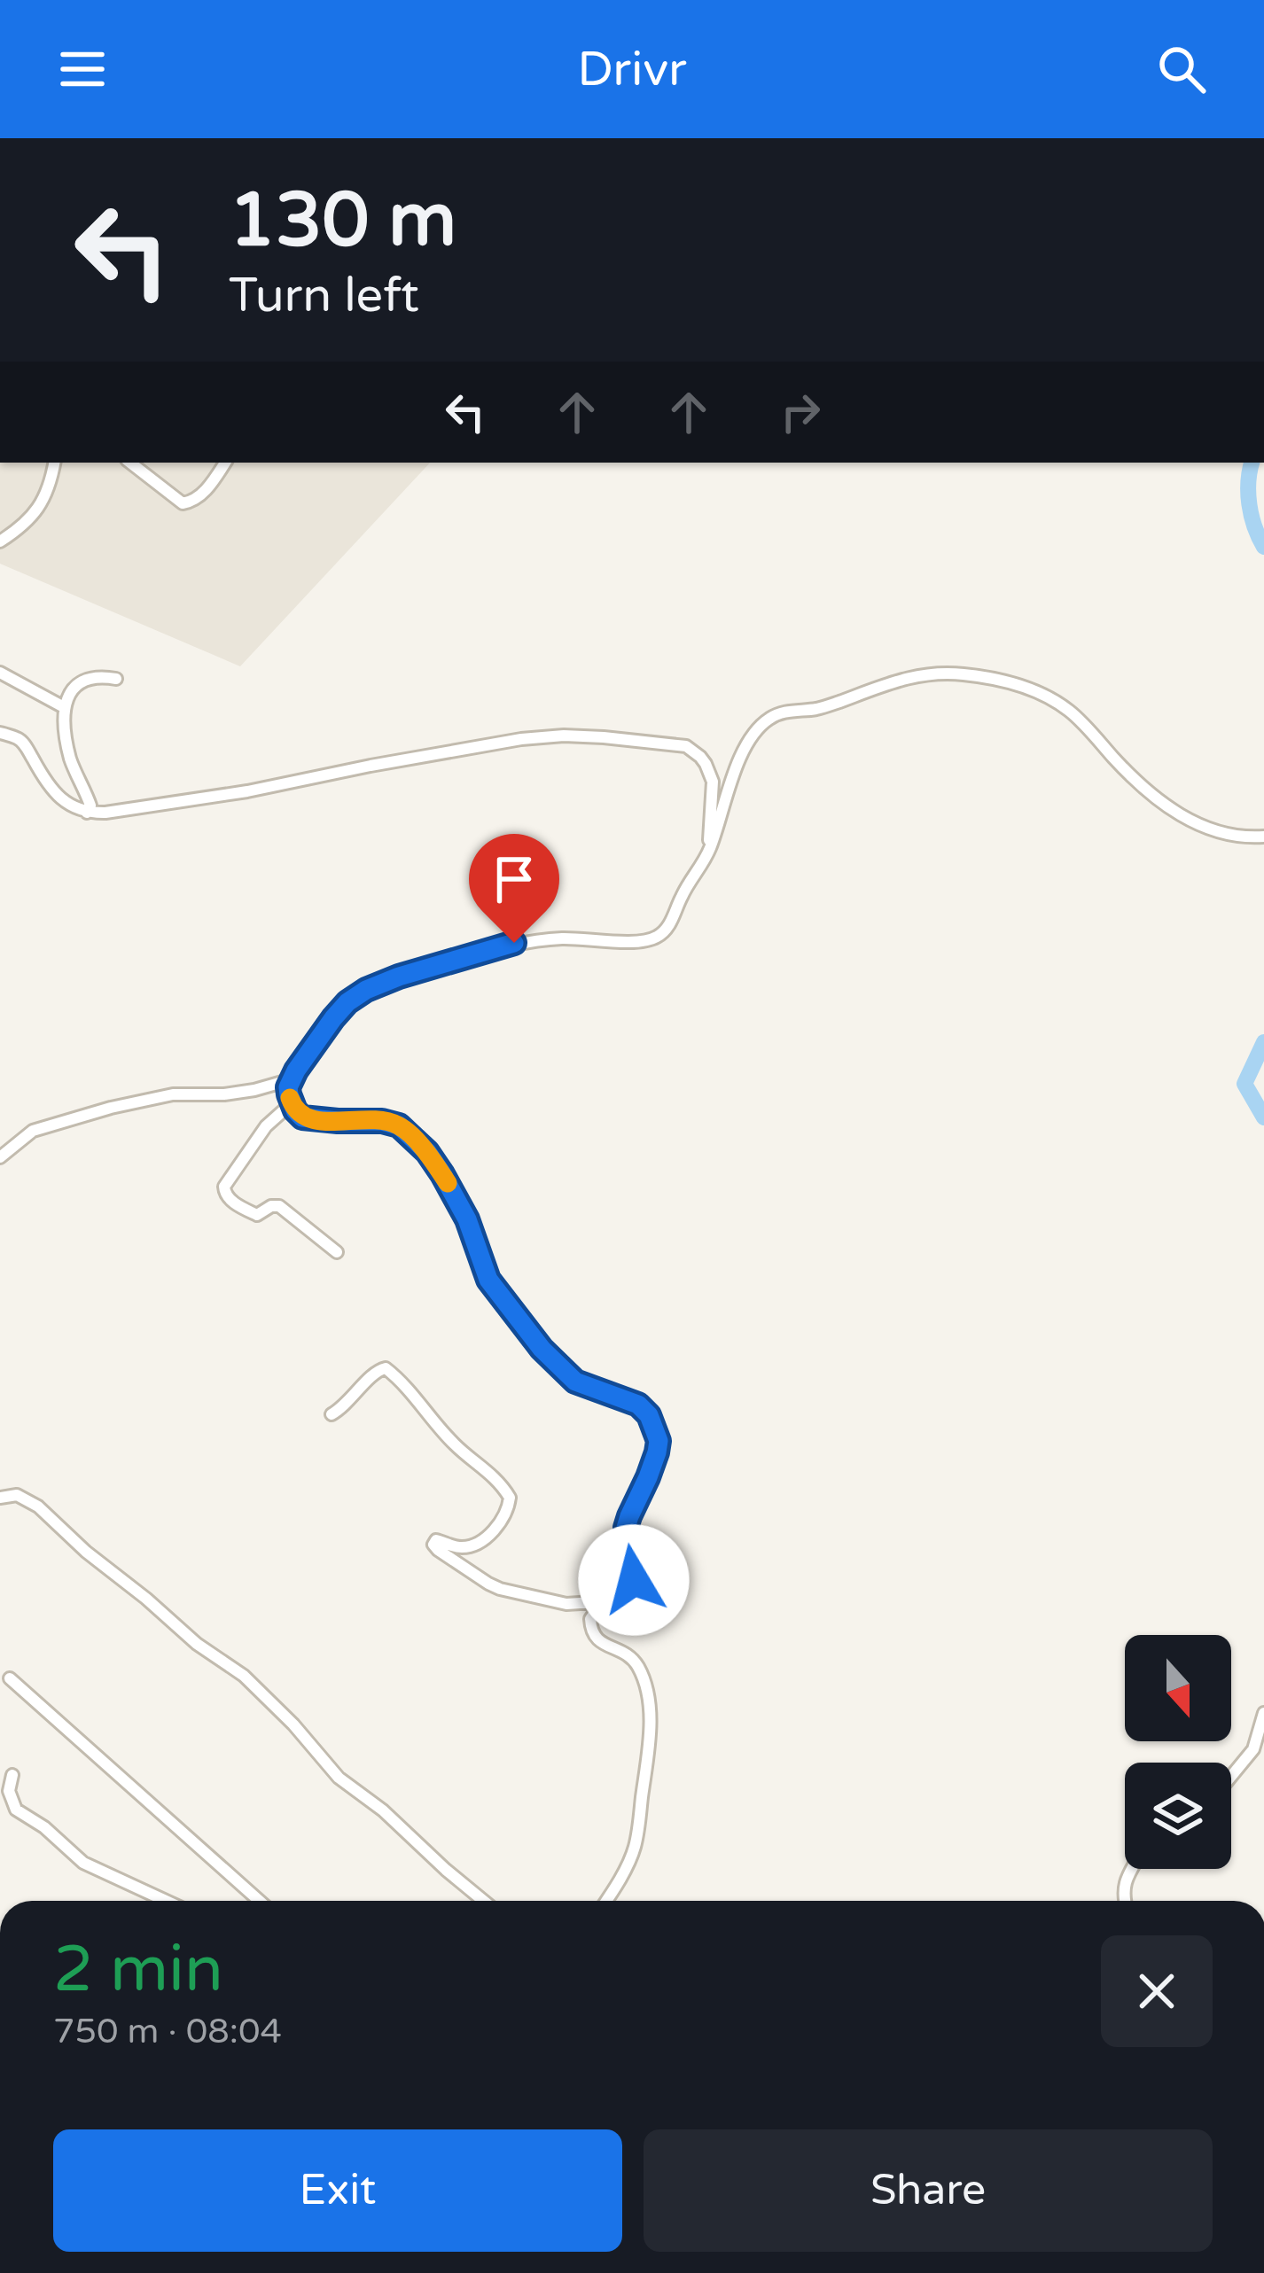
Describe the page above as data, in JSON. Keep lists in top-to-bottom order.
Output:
{
  "north": "bottom",
  "page": {
    "header": "Drivr",
    "turn": ["130 m", "Turn left"],
    "heading": ["2 min", "750 m · 08:04"],
    "buttons": ["Exit", "Share"]
  }
}
